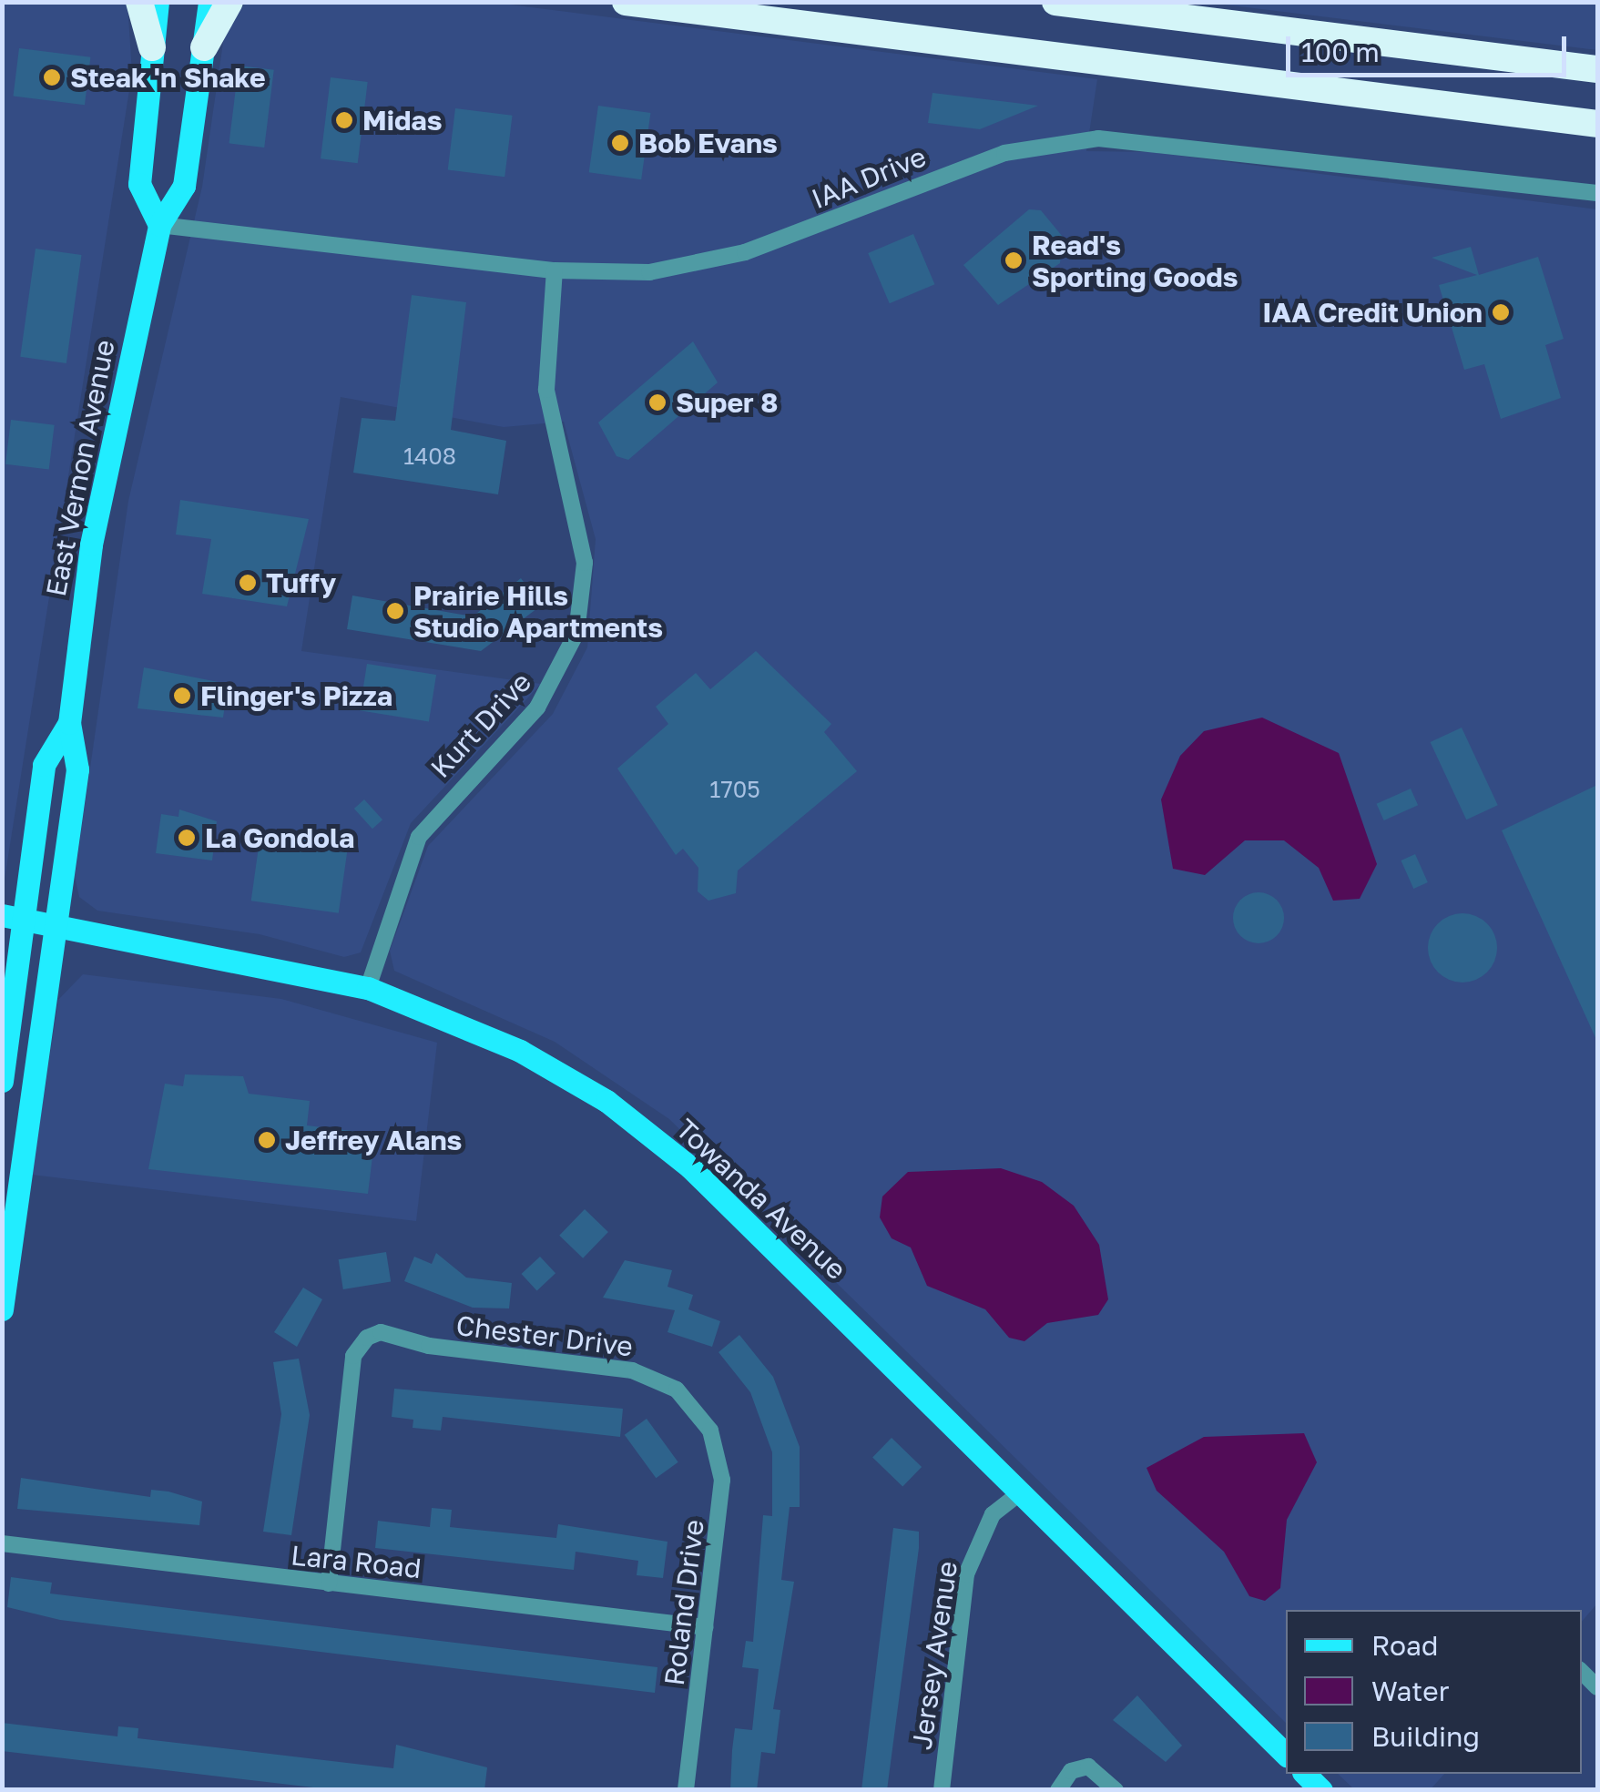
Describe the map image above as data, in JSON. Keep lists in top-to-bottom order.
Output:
{
  "streets": {
    "main road": ["East Vernon Avenue", "Towanda Avenue"],
    "street": [
      "IAA Drive",
      "Kurt Drive",
      "Chester Drive",
      "Lara Road",
      "Roland Drive",
      "Jersey Avenue"
    ]
  },
  "crossings": [
    ["IAA Drive", "East Vernon Avenue"],
    ["IAA Drive", "Kurt Drive"],
    ["East Vernon Avenue", "Towanda Avenue"],
    ["Kurt Drive", "Towanda Avenue"],
    ["Towanda Avenue", "Jersey Avenue"],
    ["Chester Drive", "Lara Road"],
    ["Chester Drive", "Roland Drive"],
    ["Lara Road", "Roland Drive"]
  ],
  "places": [
    "Steak 'n Shake",
    "Midas",
    "Bob Evans",
    "Read's Sporting Goods",
    "IAA Credit Union",
    "Super 8",
    "Tuffy",
    "Prairie Hills Studio Apartments",
    "Flinger's Pizza",
    "La Gondola",
    "Jeffrey Alans"
  ],
  "house_numbers": ["1408", "1705"],
  "legend": ["Road", "Water", "Building"],
  "scale_bar": "100 m"
}
